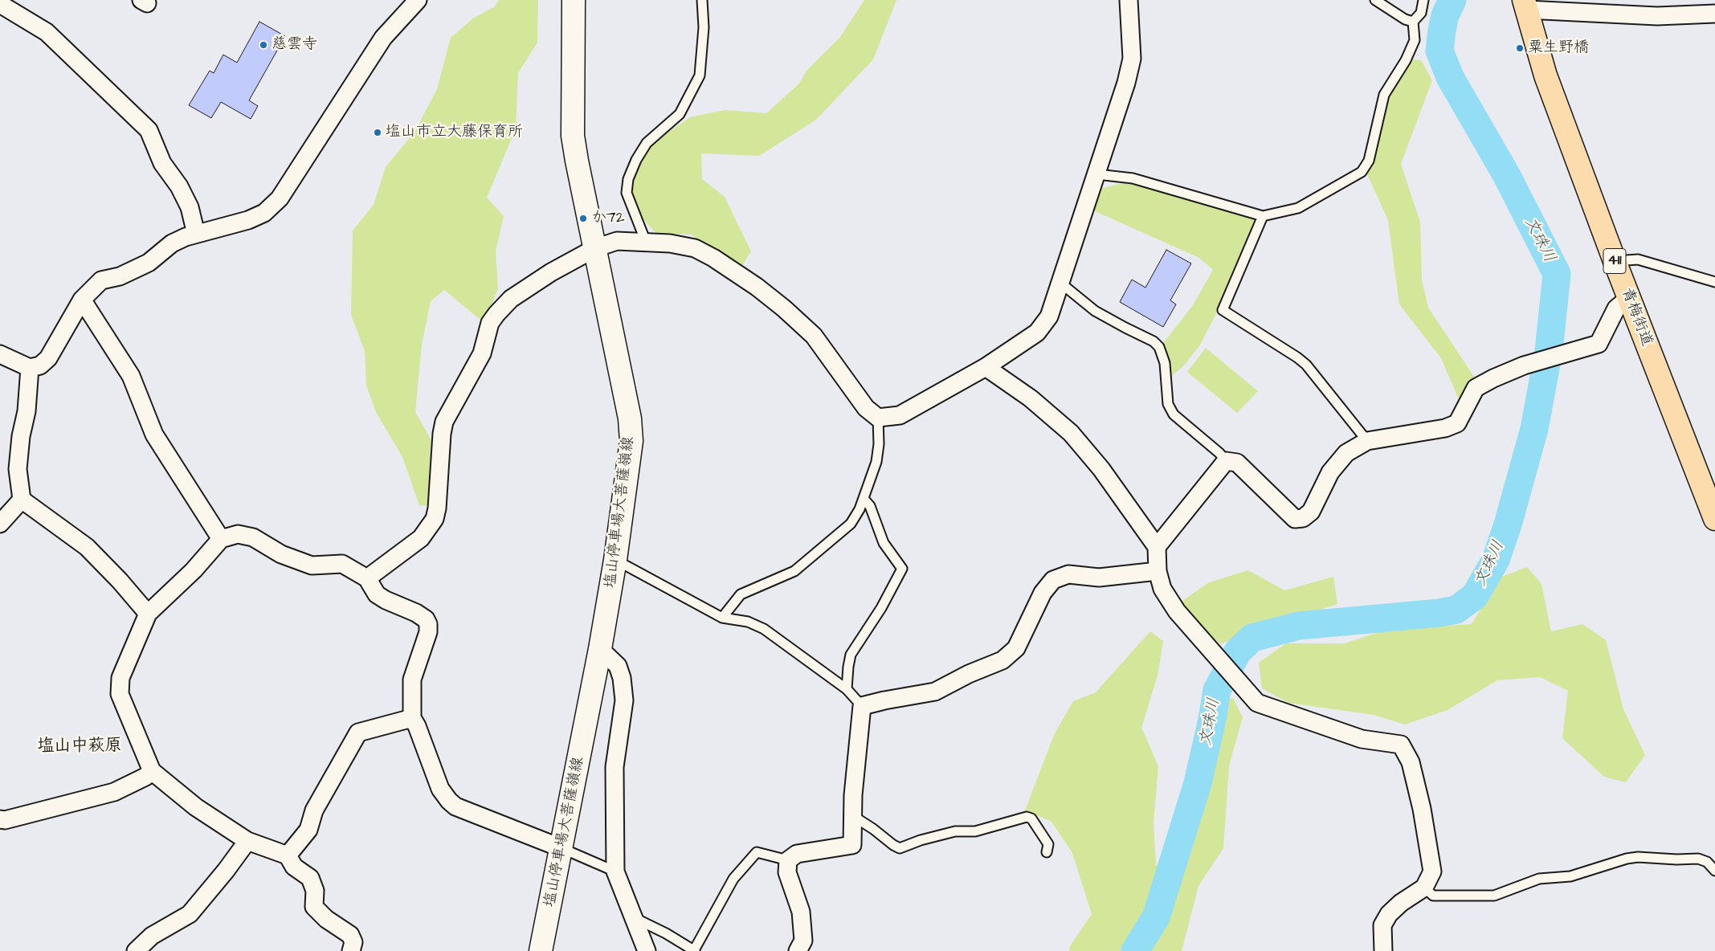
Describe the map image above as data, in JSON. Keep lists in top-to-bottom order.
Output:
{
  "streets": {
    "highway": ["411", "青梅街道"],
    "main road": ["塩山停車場大菩薩嶺線"]
  },
  "districts": ["塩山中萩原"],
  "water": ["文珠川"],
  "places": [
    "慈雲寺",
    "粟生野橋",
    "塩山市立大藤保育所",
    "か72"
  ]
}
